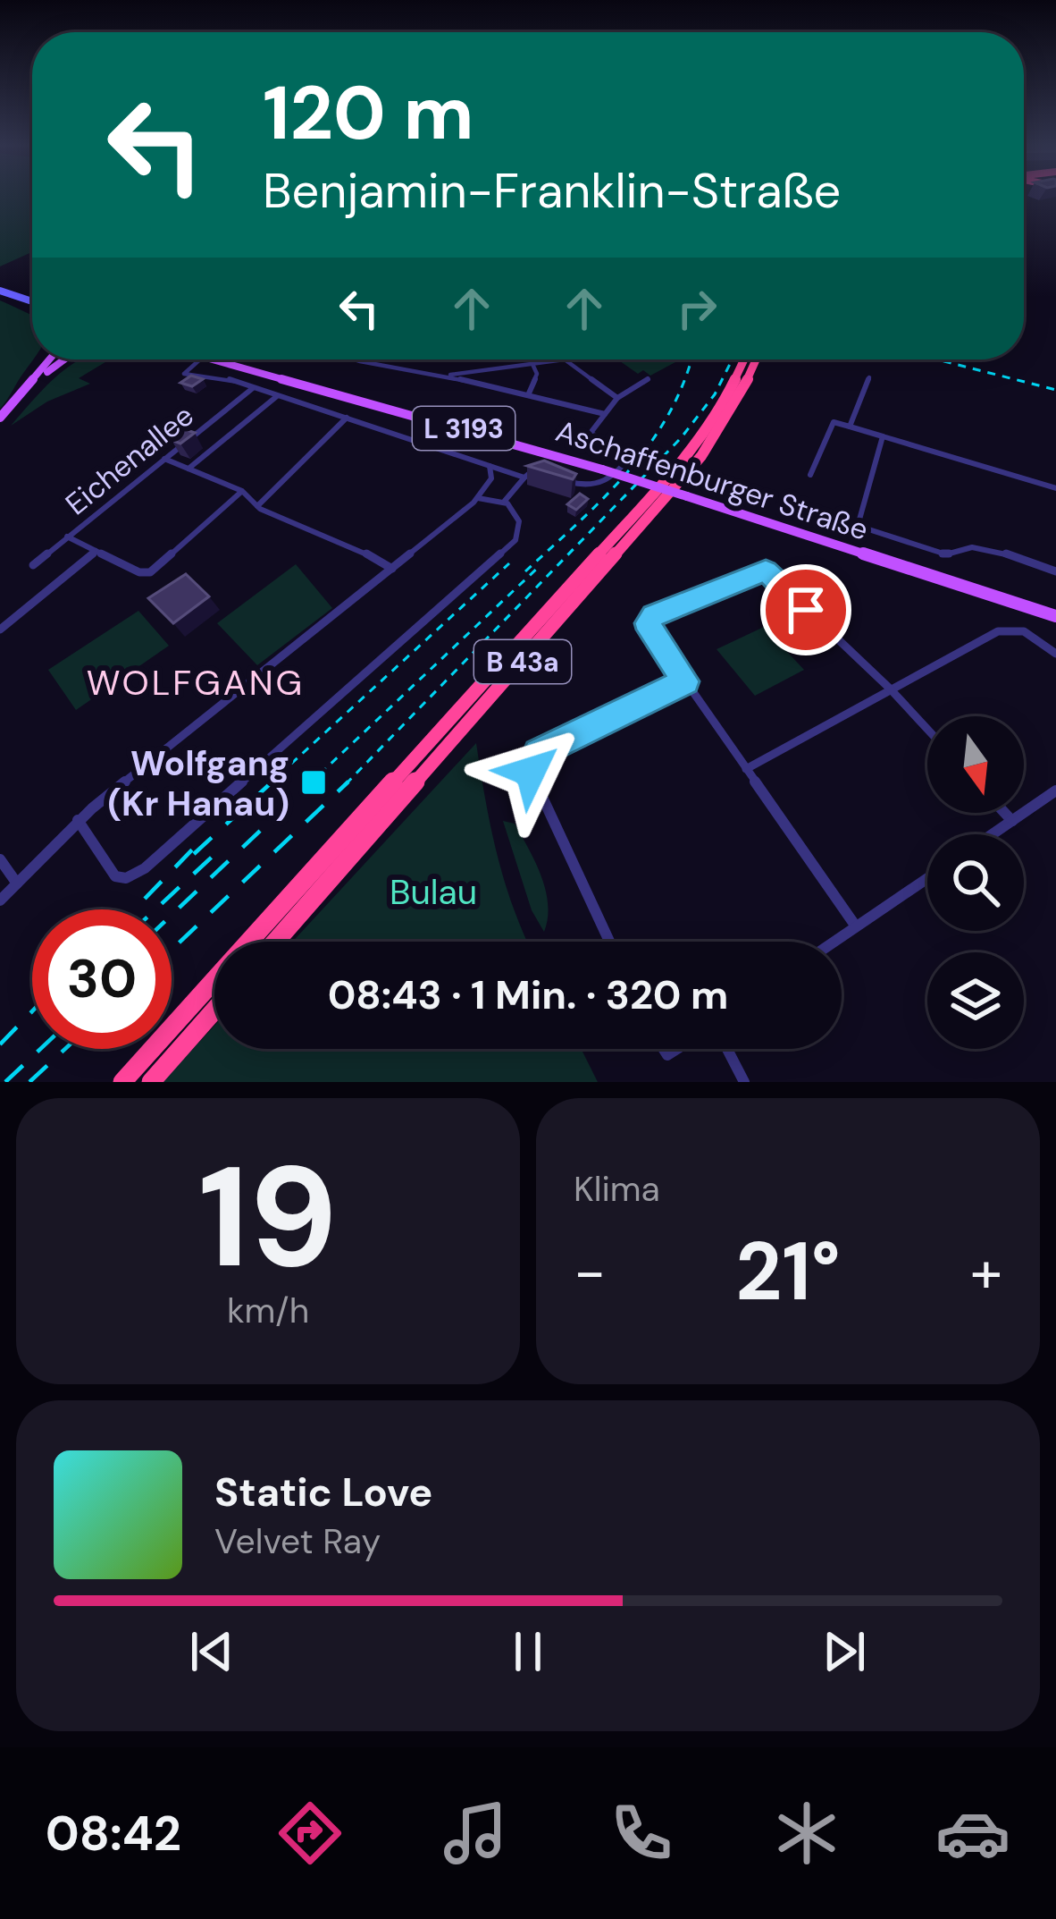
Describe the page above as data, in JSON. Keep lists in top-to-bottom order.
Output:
{
  "streets": {
    "highway": ["B 43a"],
    "main road": ["L 3193", "Aschaffenburger Straße"],
    "street": ["Eichenallee"]
  },
  "districts": ["WOLFGANG"],
  "parks": ["Bulau"],
  "places": {
    "transit": ["Wolfgang (Kr Hanau)"]
  },
  "north": "bottom",
  "page": {
    "turn": ["120 m", "Benjamin-Franklin-Straße"],
    "limit": "30",
    "trip": "08:43 · 1 Min. · 320 m",
    "tile": [
      ["19", "km/h"],
      "Klima"
    ],
    "heat": ["−", "21°", "+"],
    "song": ["Static Love", "Velvet Ray"],
    "tabs": "08:42"
  }
}
